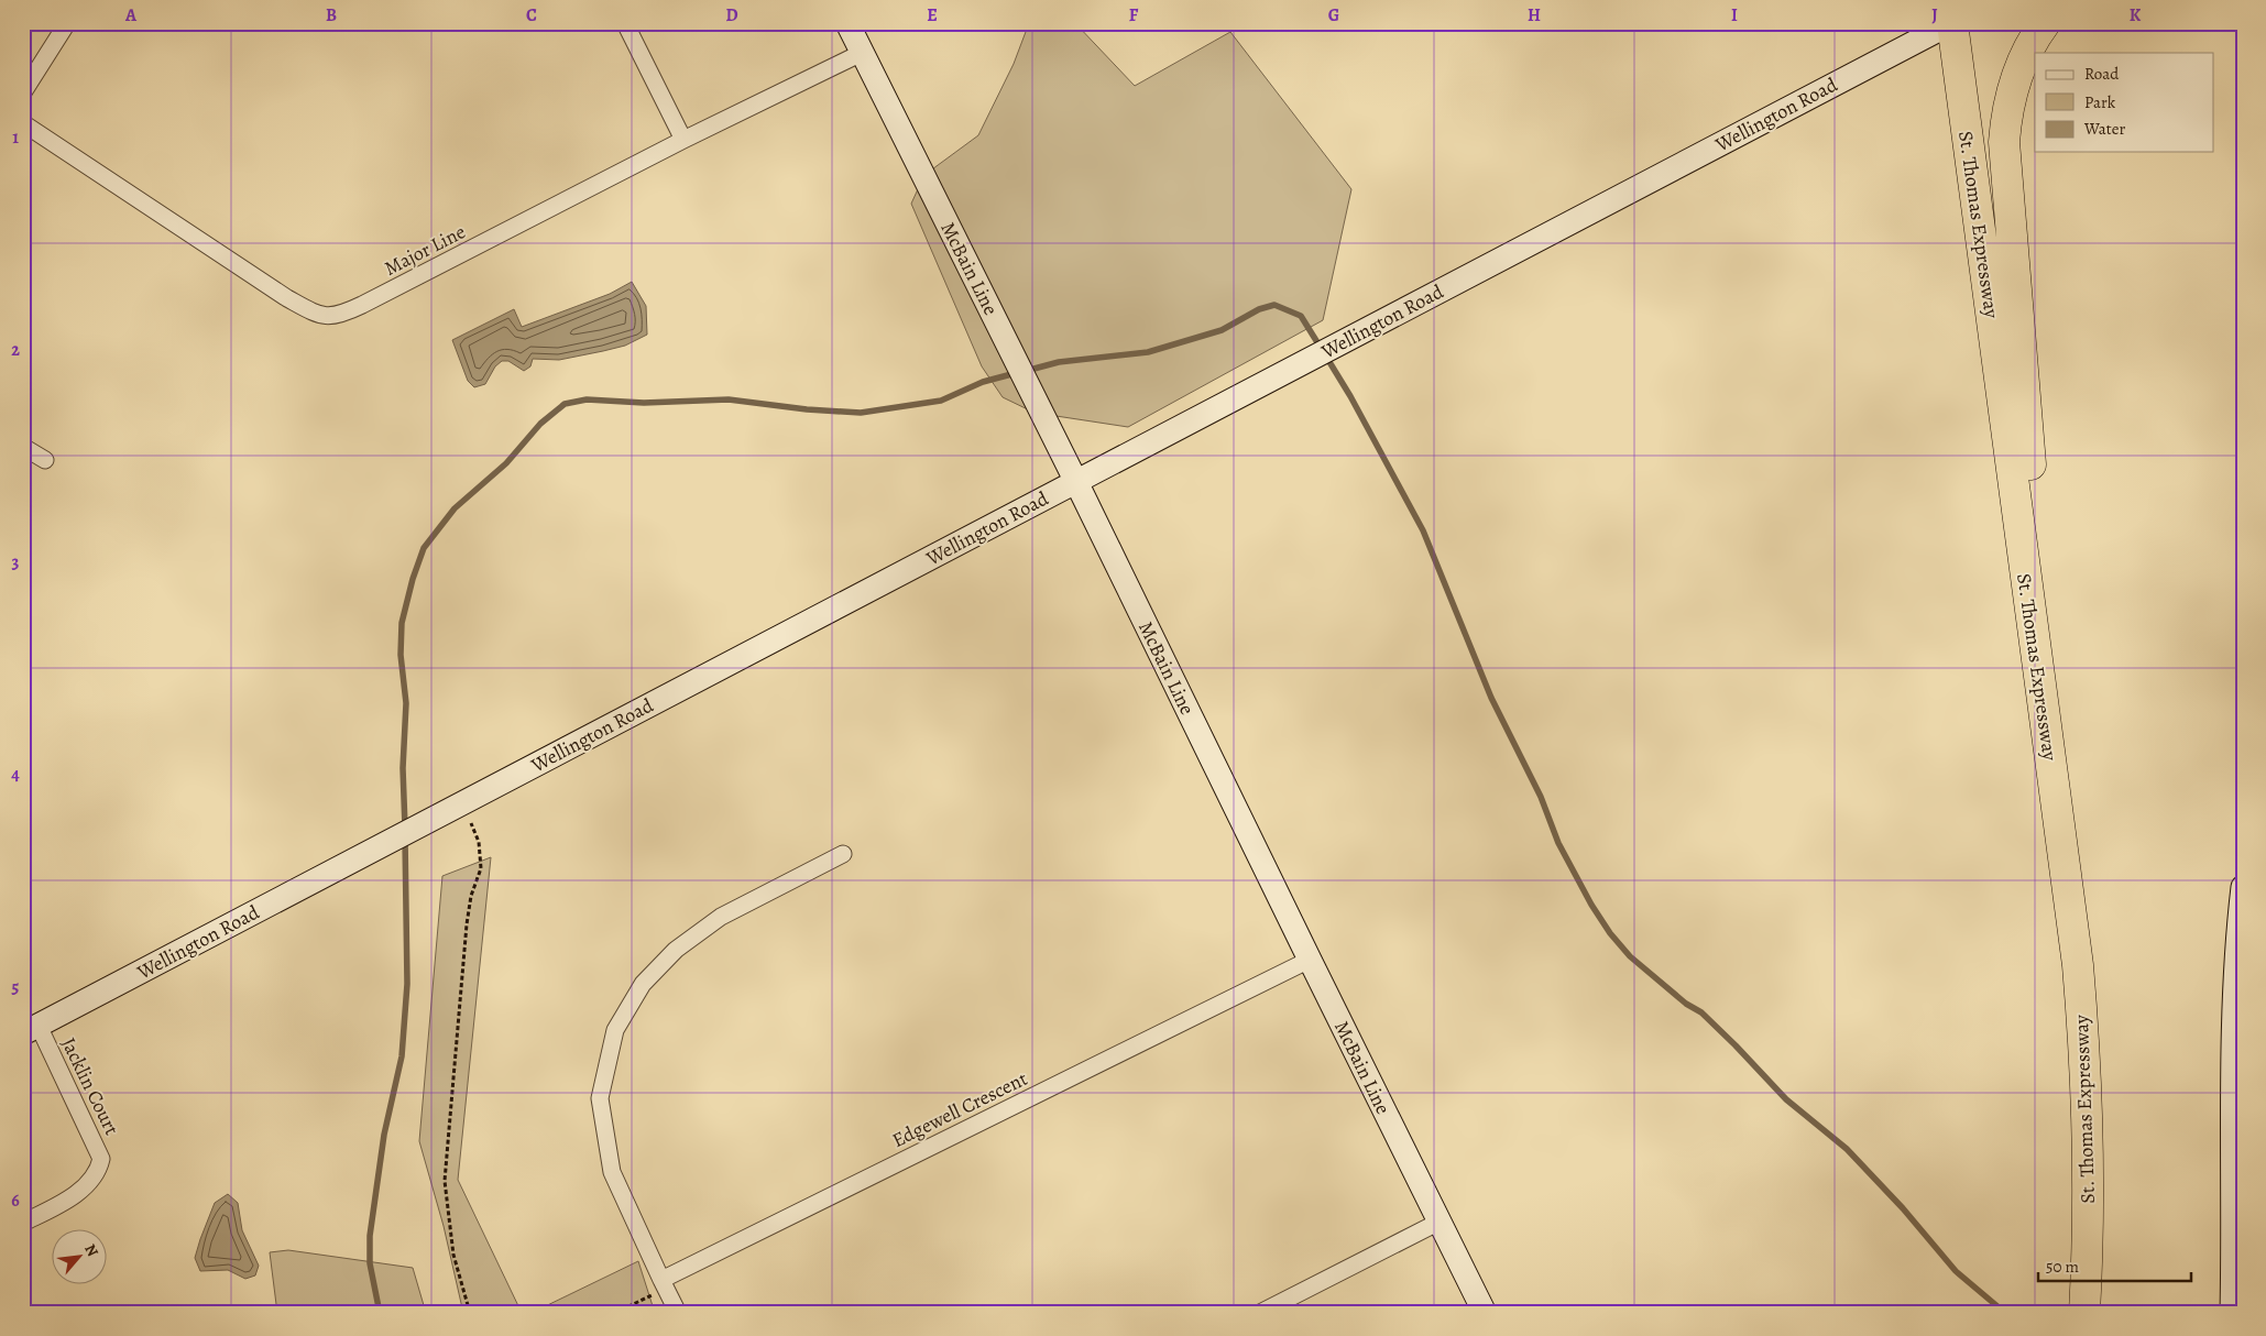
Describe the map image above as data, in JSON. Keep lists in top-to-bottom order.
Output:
{
  "streets": {
    "highway": ["St. Thomas Expressway"],
    "main road": ["Wellington Road", "McBain Line"],
    "street": ["Major Line", "Jacklin Court", "Edgewell Crescent"]
  },
  "crossings": [
    ["Wellington Road", "St. Thomas Expressway"],
    ["Wellington Road", "McBain Line"],
    ["Wellington Road", "Jacklin Court"],
    ["Major Line", "McBain Line"],
    ["McBain Line", "Edgewell Crescent"]
  ],
  "legend": ["Road", "Park", "Water"],
  "scale_bar": "50 m",
  "north": "top right",
  "grid": {
    "columns": [
      "A",
      "B",
      "C",
      "D",
      "E",
      "F",
      "G",
      "H",
      "I",
      "J",
      "K"
    ],
    "rows": [
      "1",
      "2",
      "3",
      "4",
      "5",
      "6"
    ]
  }
}
